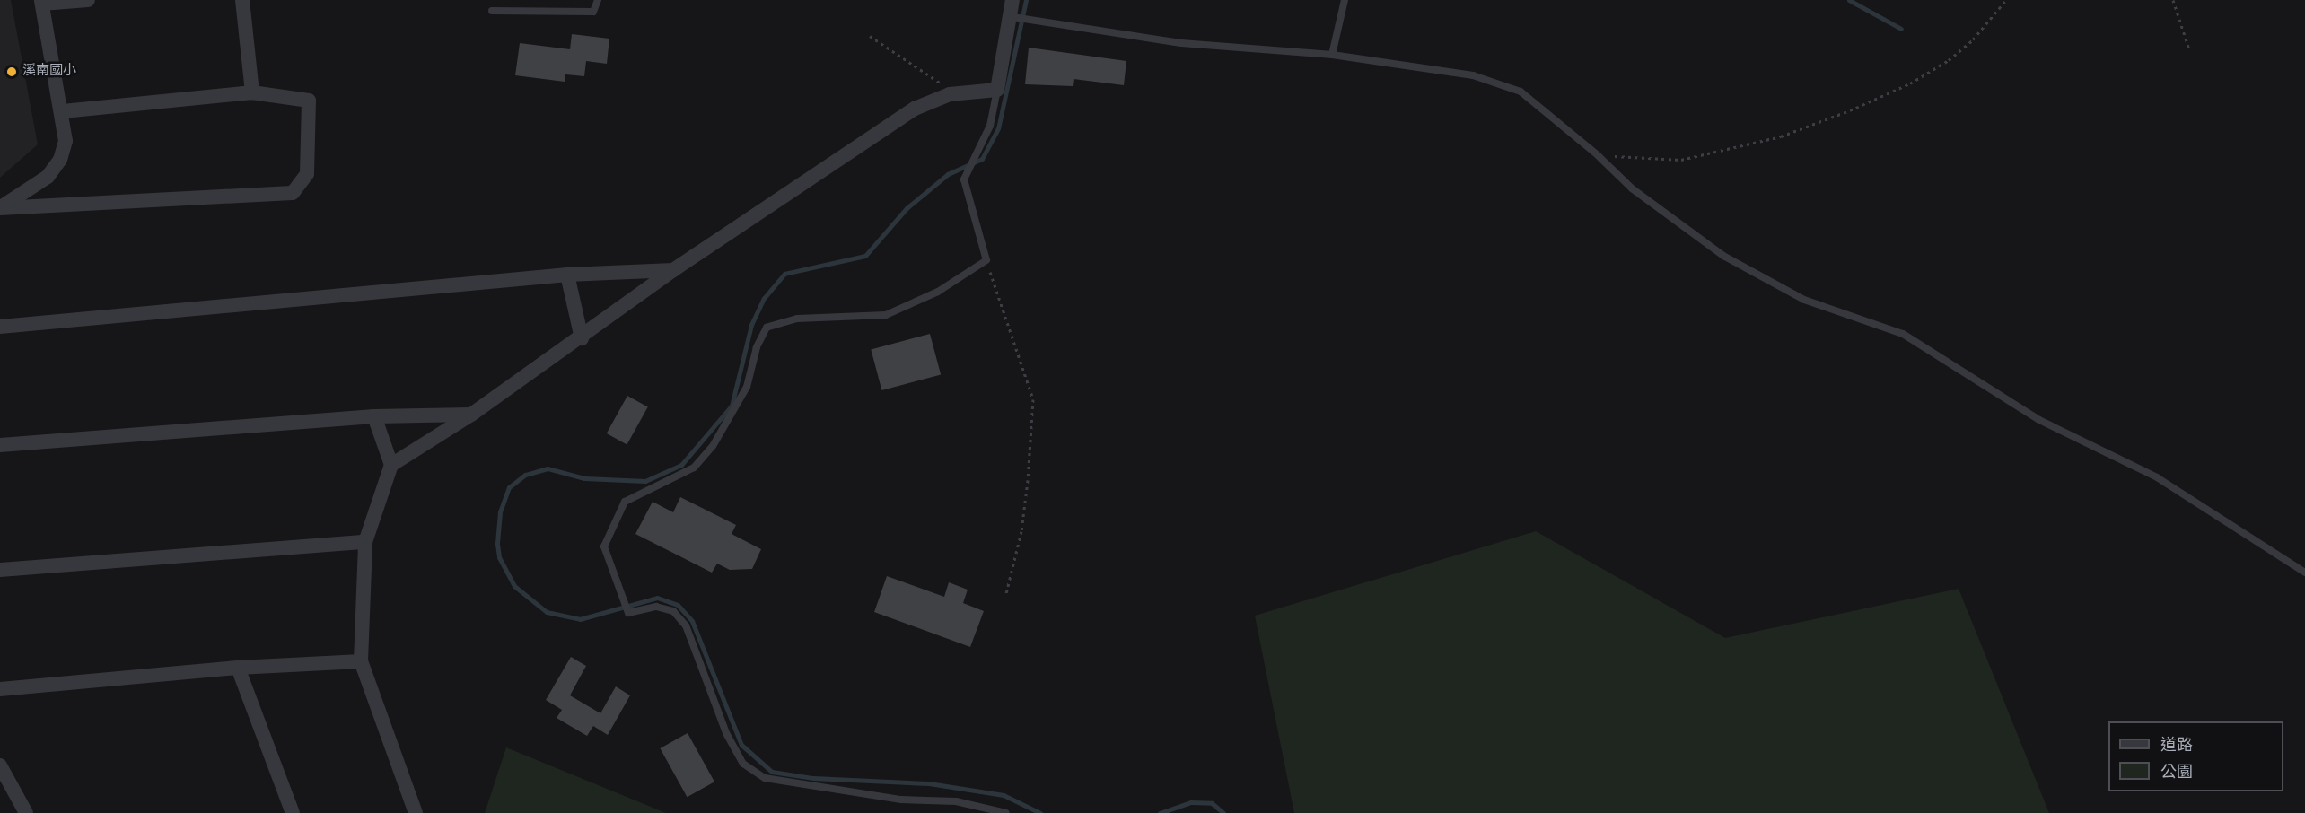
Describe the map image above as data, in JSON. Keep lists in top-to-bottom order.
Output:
{
  "places": ["溪南國小"],
  "legend": ["道路", "公園"]
}
